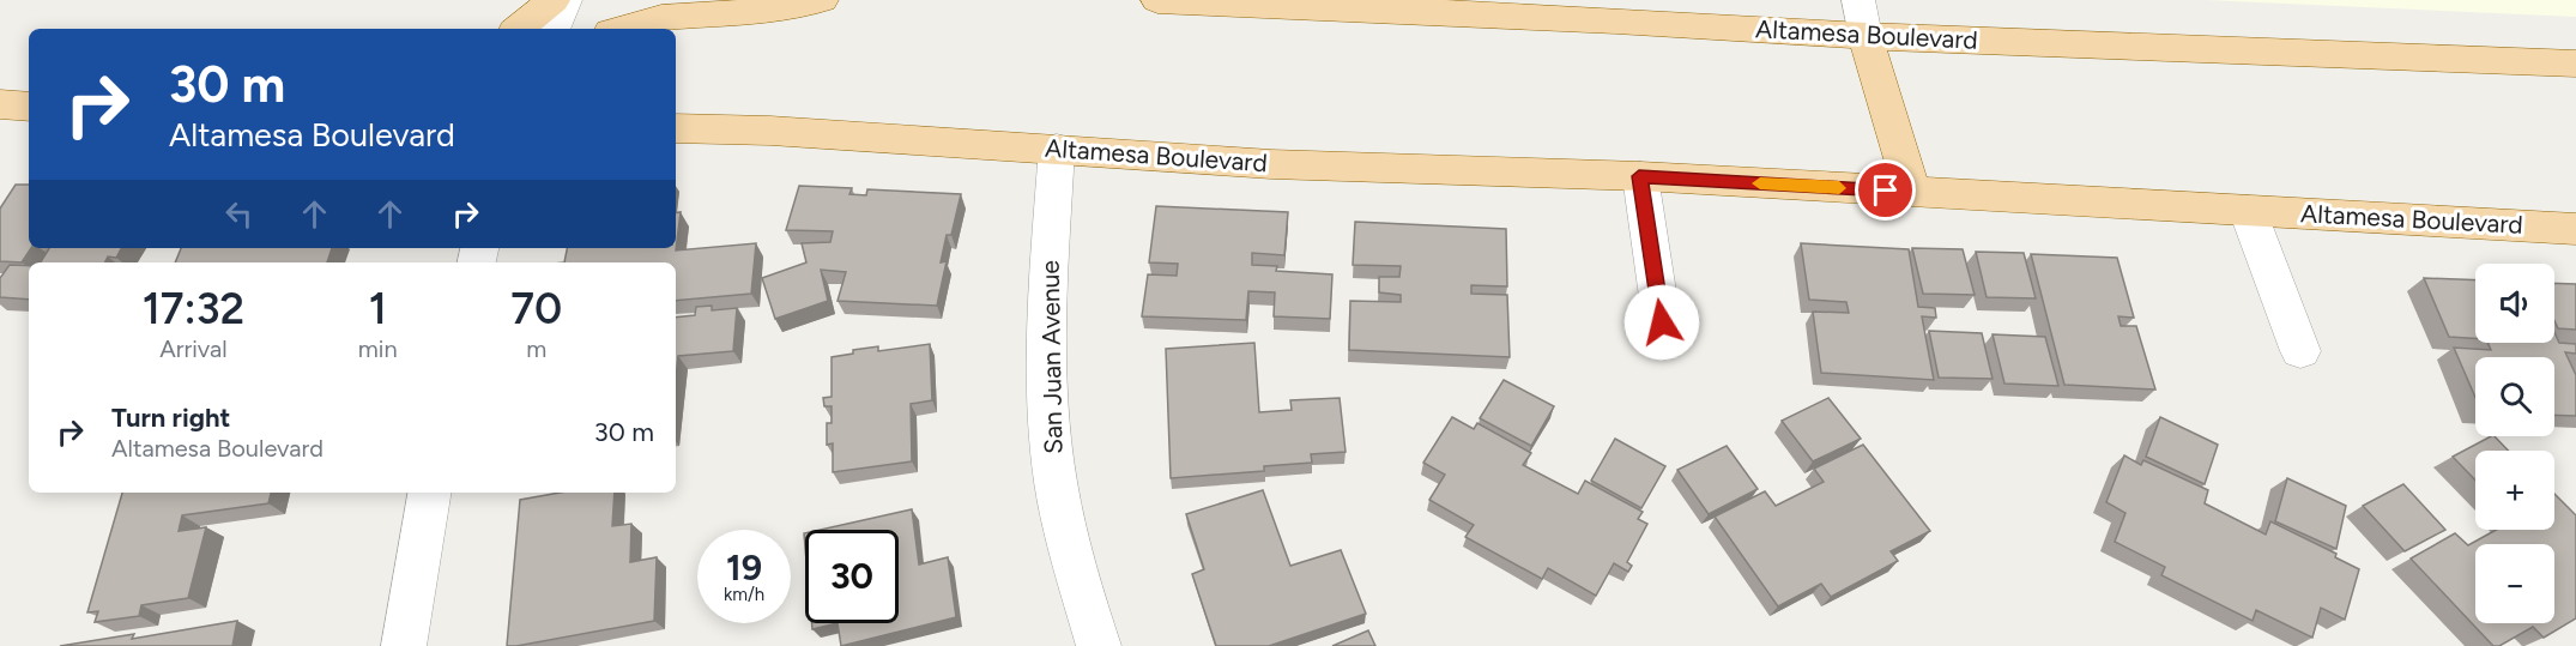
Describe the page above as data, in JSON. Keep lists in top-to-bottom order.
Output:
{
  "streets": {
    "main road": ["Altamesa Boulevard"],
    "street": ["San Juan Avenue"]
  },
  "crossings": [
    ["Altamesa Boulevard", "San Juan Avenue"]
  ],
  "page": {
    "turn": ["30 m", "Altamesa Boulevard"],
    "eta": [
      "17:32",
      "Arrival",
      "1",
      "min",
      "70",
      "m"
    ],
    "map_buttons": ["+", "−"],
    "list": [
      {
        "name": "Turn right",
        "note": "Altamesa Boulevard",
        "value": "30 m"
      }
    ],
    "speed": "19 km/h",
    "limit": "30"
  }
}
